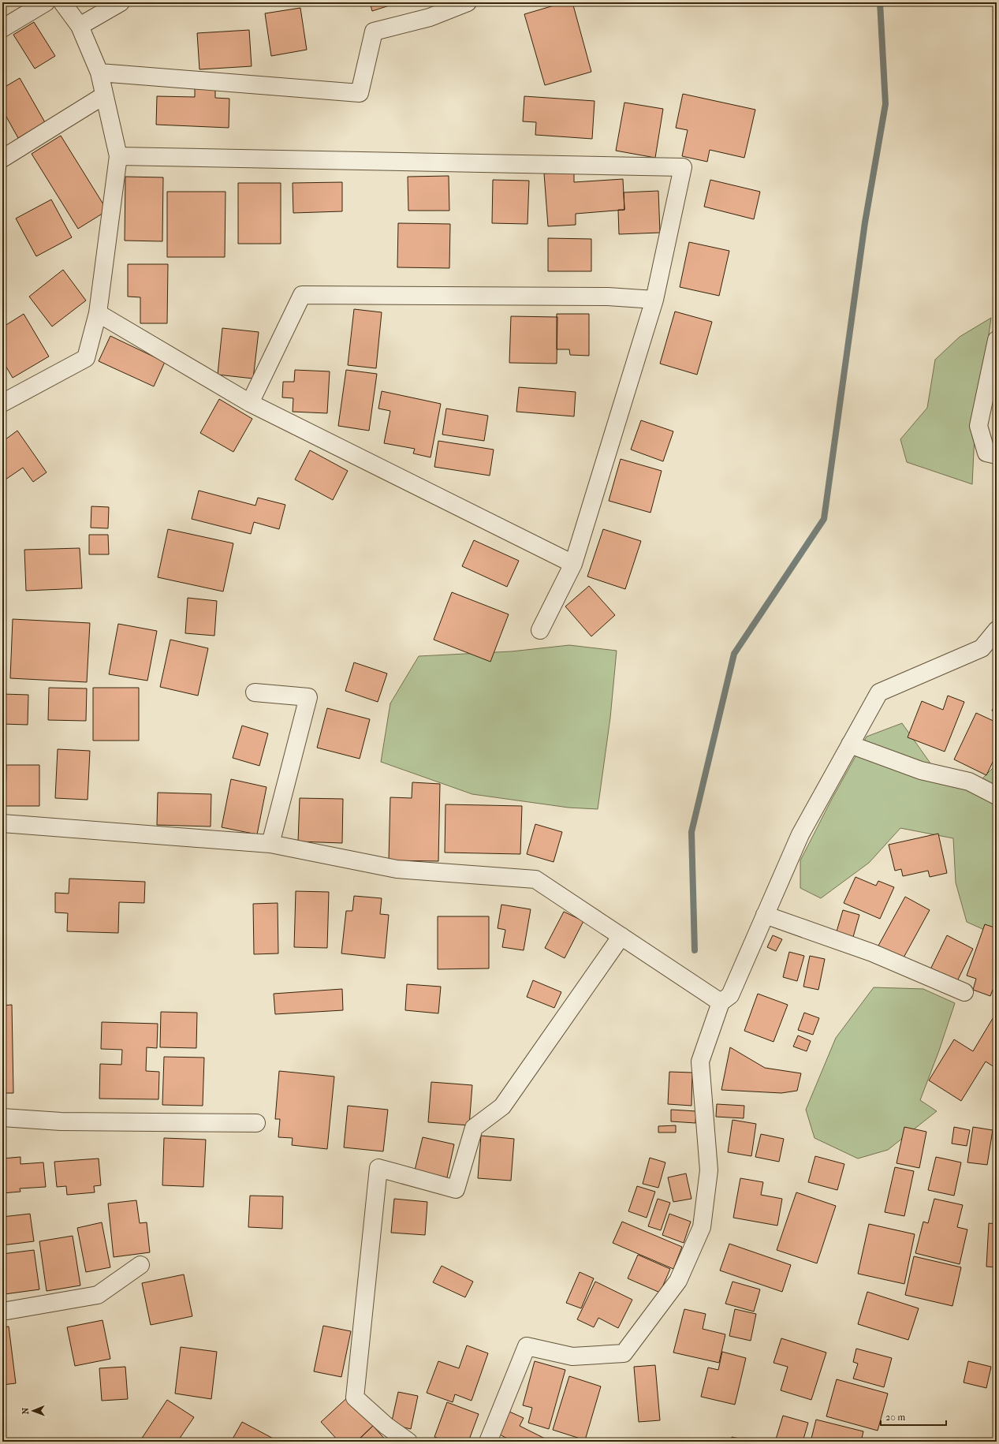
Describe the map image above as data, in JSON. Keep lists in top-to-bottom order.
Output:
{
  "scale_bar": "20 m",
  "north": "left"
}
